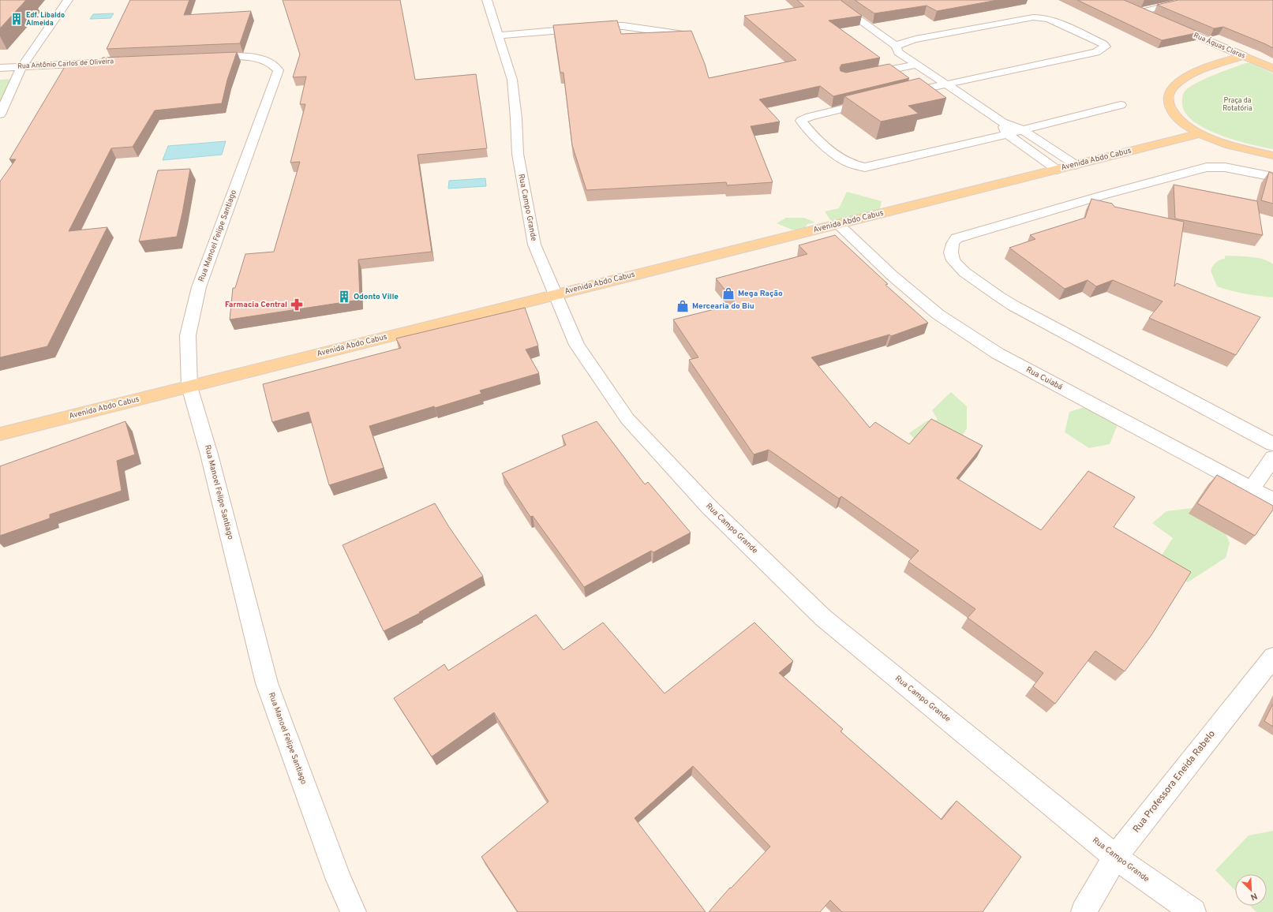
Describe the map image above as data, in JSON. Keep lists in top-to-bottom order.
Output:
{
  "streets": {
    "main road": ["Rua Águas Claras", "Avenida Abdo Cabus"],
    "street": [
      "Rua Antônio Carlos de Oliveira",
      "Rua Campo Grande",
      "Rua Manoel Felipe Santiago",
      "Rua Cuiabá",
      "Rua Professora Eneida Rabelo"
    ]
  },
  "crossings": [
    ["Avenida Abdo Cabus", "Rua Campo Grande"],
    ["Avenida Abdo Cabus", "Rua Manoel Felipe Santiago"],
    ["Avenida Abdo Cabus", "Rua Cuiabá"],
    ["Rua Campo Grande", "Rua Professora Eneida Rabelo"]
  ],
  "parks": ["Praça da Rotatória"],
  "places": {
    "building": ["Edf. Libaldo Almeida", "Odonto Ville"],
    "shop": ["Mega Ração", "Mercearia do Biu"],
    "pharmacy": ["Farmacia Central"]
  },
  "north": "bottom right"
}
